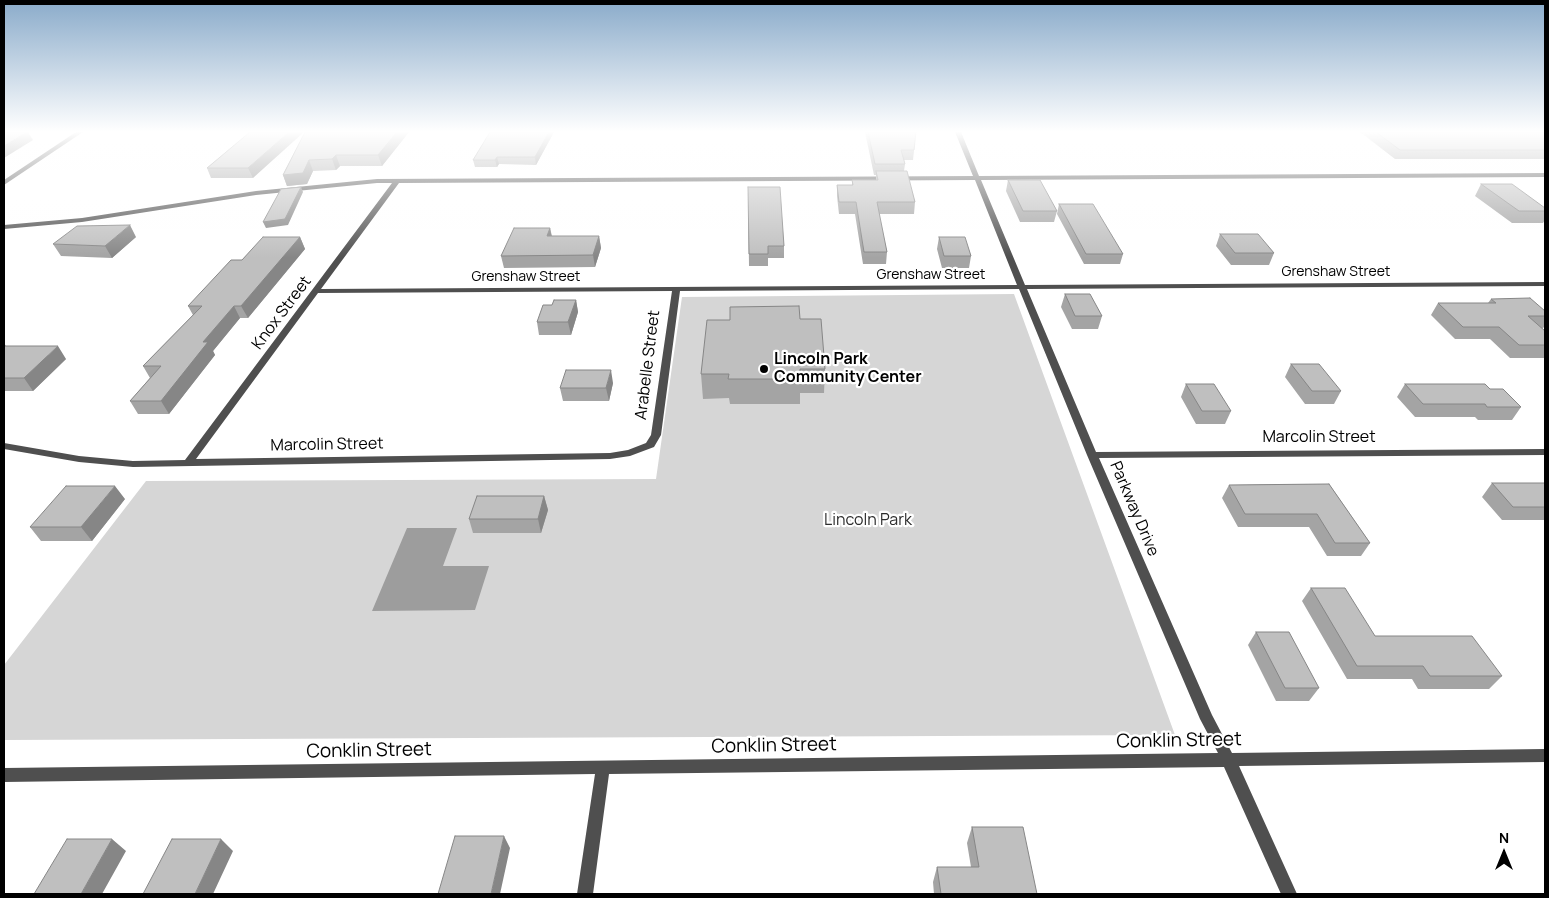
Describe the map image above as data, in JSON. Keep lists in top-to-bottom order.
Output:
{
  "streets": {
    "street": [
      "Grenshaw Street",
      "Knox Street",
      "Arabelle Street",
      "Marcolin Street",
      "Parkway Drive",
      "Conklin Street"
    ]
  },
  "crossings": [
    ["Grenshaw Street", "Knox Street"],
    ["Grenshaw Street", "Arabelle Street"],
    ["Grenshaw Street", "Parkway Drive"],
    ["Knox Street", "Marcolin Street"],
    ["Arabelle Street", "Marcolin Street"],
    ["Marcolin Street", "Parkway Drive"],
    ["Parkway Drive", "Conklin Street"]
  ],
  "parks": ["Lincoln Park"],
  "places": ["Lincoln Park Community Center"],
  "north": "top"
}
